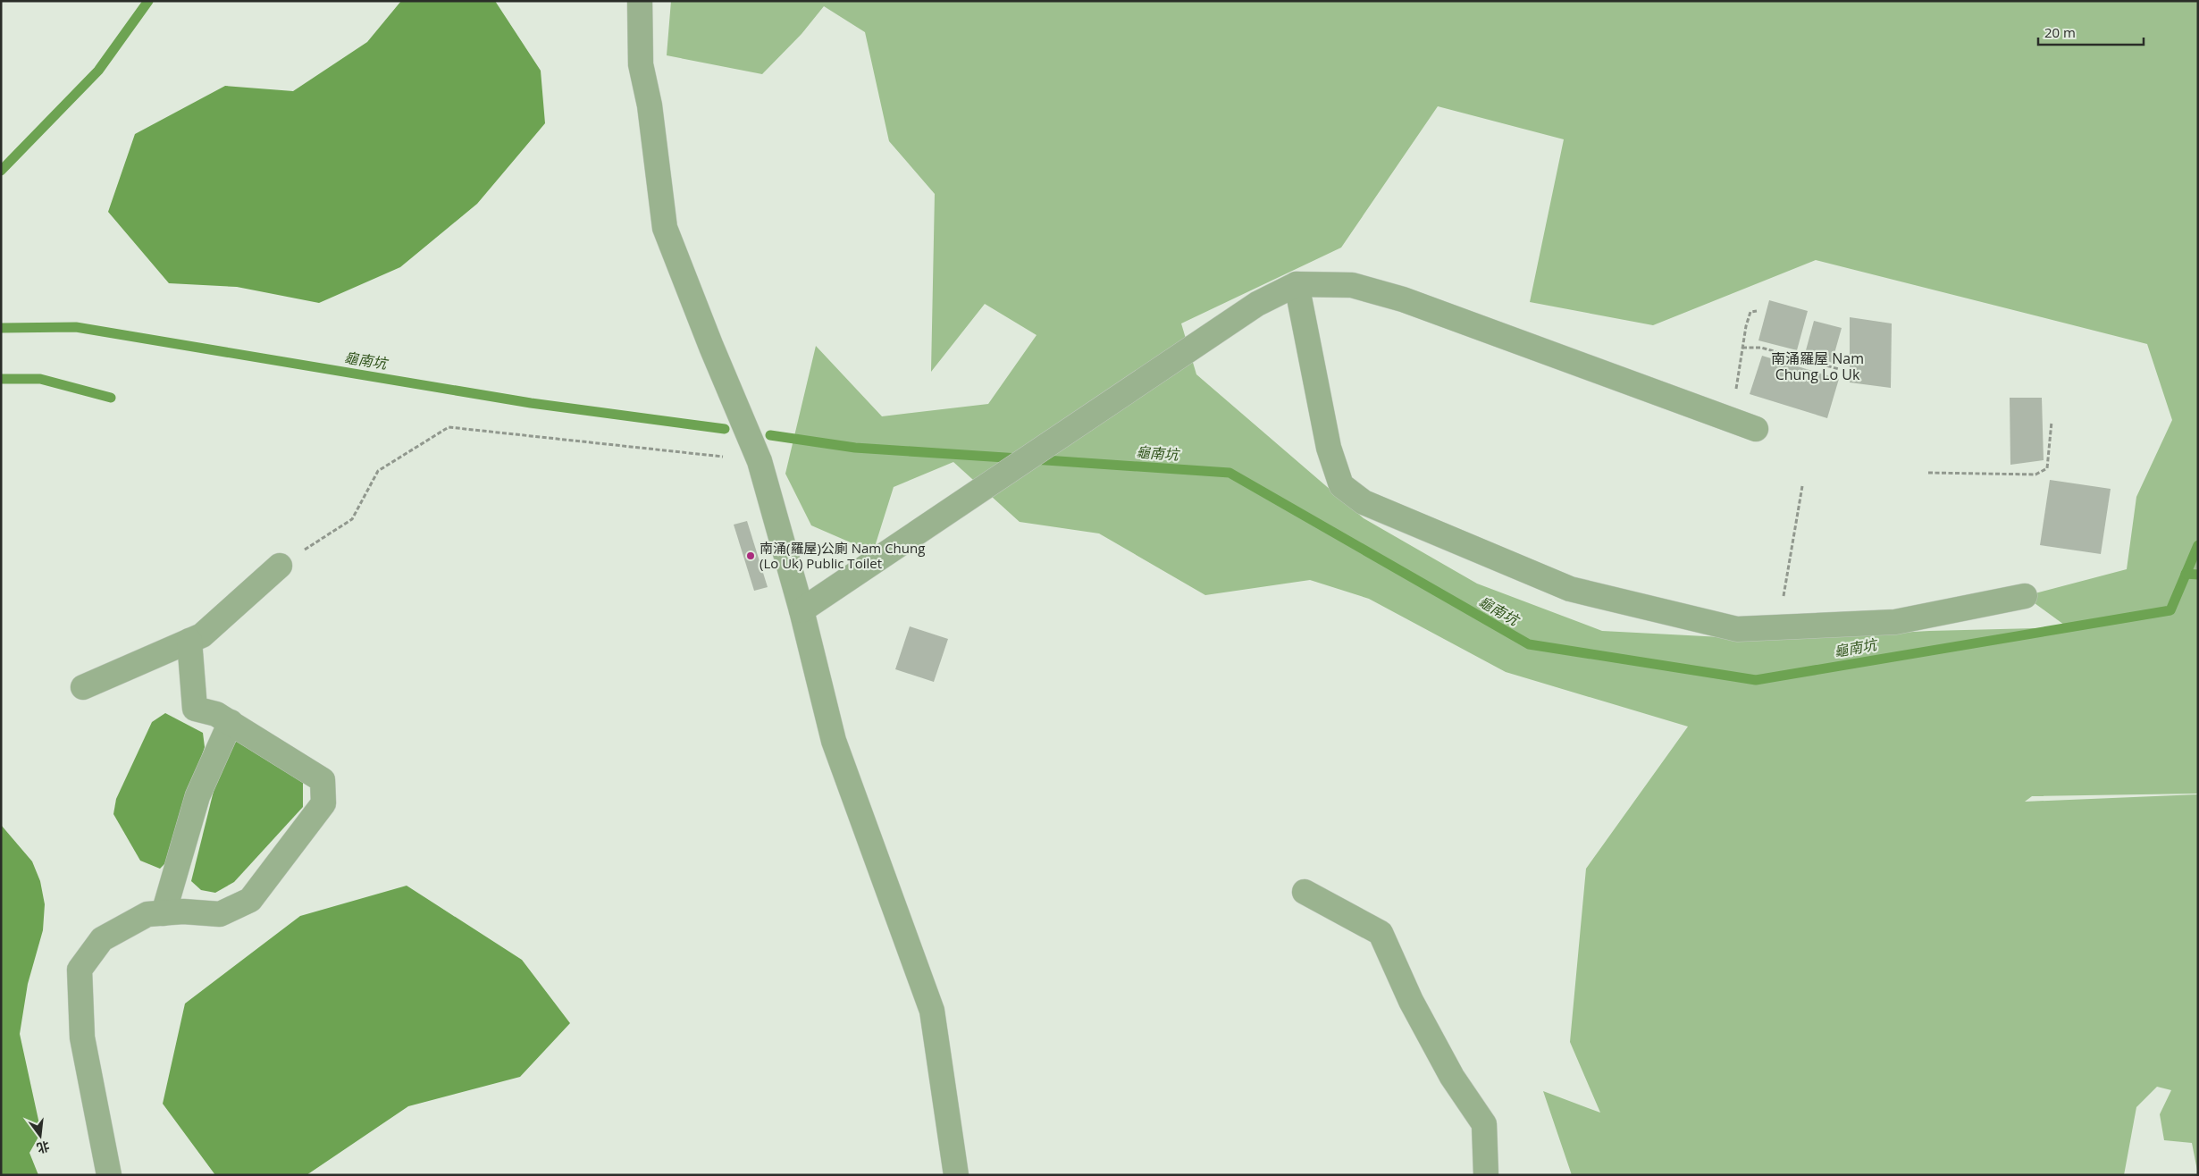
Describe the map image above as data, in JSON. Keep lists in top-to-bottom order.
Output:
{
  "districts": ["南涌羅屋 Nam Chung Lo Uk"],
  "water": ["龜南坑"],
  "places": ["南涌(羅屋)公廁 Nam Chung (Lo Uk) Public Toilet"],
  "scale_bar": "20 m",
  "north": "bottom"
}
